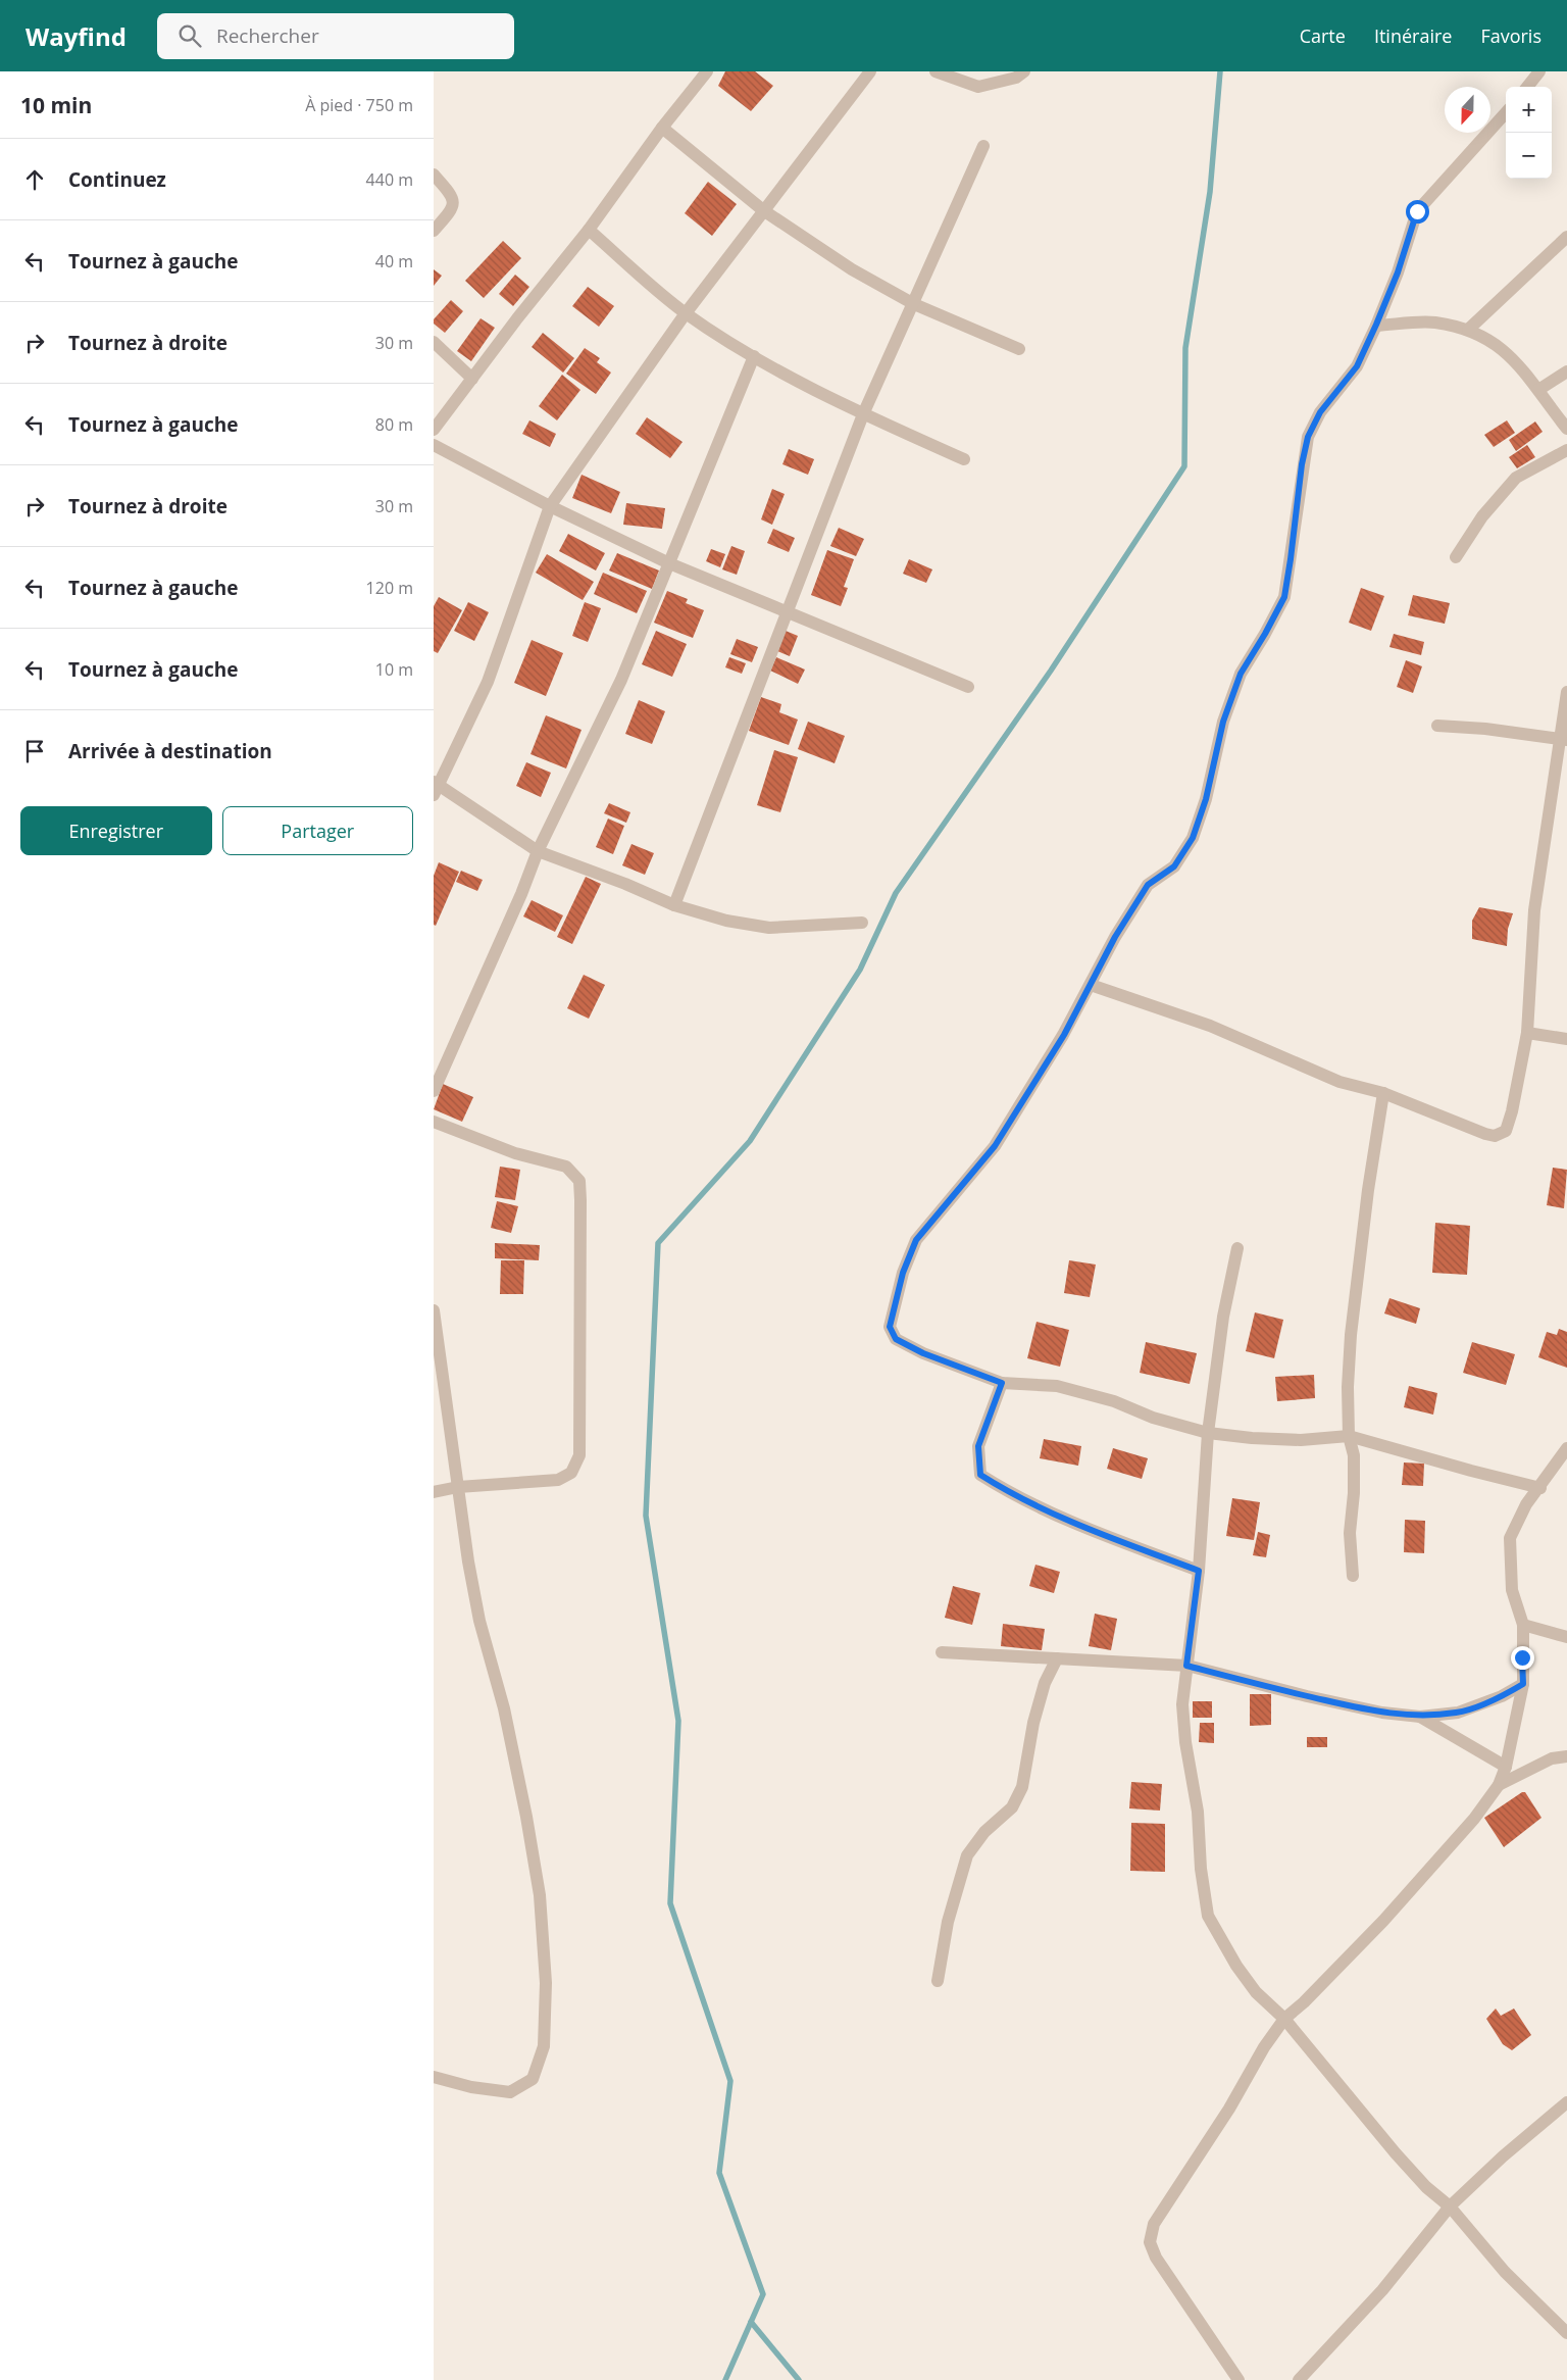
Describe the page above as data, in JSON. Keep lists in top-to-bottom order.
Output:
{
  "north": "bottom",
  "page": {
    "header": "Wayfind",
    "search": "Rechercher",
    "nav": ["Carte", "Itinéraire", "Favoris"],
    "heading": ["10 min", "À pied · 750 m"],
    "map_buttons": ["+", "−"],
    "list": [
      ["Continuez", "440 m"],
      ["Tournez à gauche", "40 m"],
      ["Tournez à droite", "30 m"],
      ["Tournez à gauche", "80 m"],
      ["Tournez à droite", "30 m"],
      ["Tournez à gauche", "120 m"],
      ["Tournez à gauche", "10 m"],
      "Arrivée à destination"
    ],
    "buttons": ["Enregistrer", "Partager"]
  }
}
